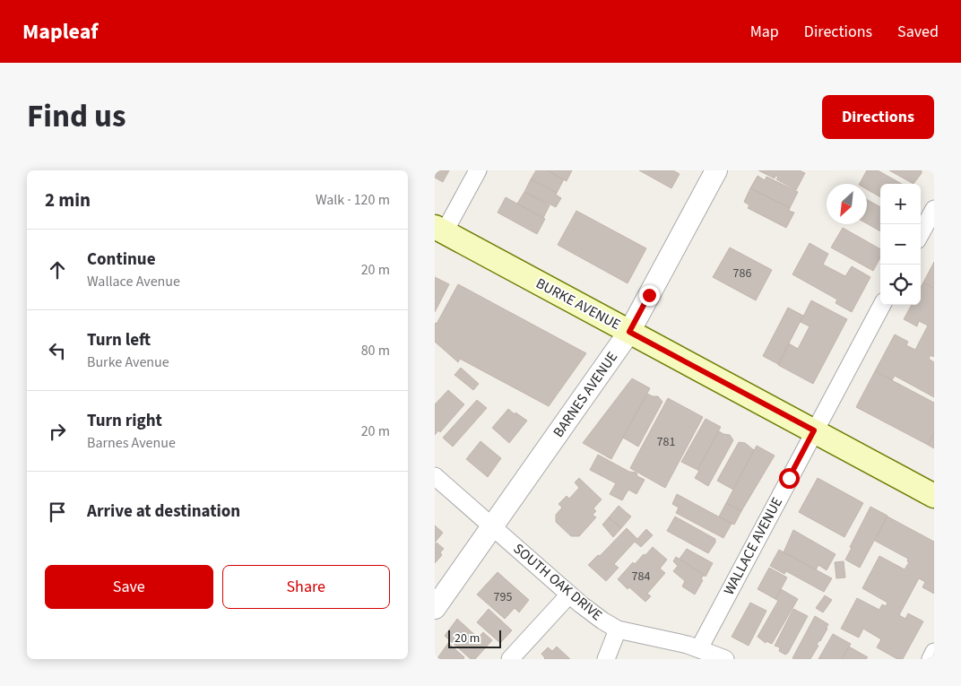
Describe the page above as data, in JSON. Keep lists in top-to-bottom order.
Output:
{
  "streets": {
    "main road": ["BURKE AVENUE"],
    "street": ["BARNES AVENUE", "WALLACE AVENUE", "SOUTH OAK DRIVE"]
  },
  "crossings": [
    ["BURKE AVENUE", "BARNES AVENUE"],
    ["BURKE AVENUE", "WALLACE AVENUE"],
    ["BARNES AVENUE", "SOUTH OAK DRIVE"],
    ["WALLACE AVENUE", "SOUTH OAK DRIVE"]
  ],
  "house_numbers": [
    "786",
    "781",
    "784",
    "795"
  ],
  "scale_bar": "20 m",
  "north": "bottom left",
  "page": {
    "header": "Mapleaf",
    "nav": ["Map", "Directions", "Saved"],
    "title": "Find us",
    "buttons": [
      "Directions",
      ["Save", "Share"]
    ],
    "heading": ["2 min", "Walk · 120 m"],
    "map_buttons": ["+", "−"],
    "list": [
      ["Continue", "Wallace Avenue", "20 m"],
      ["Turn left", "Burke Avenue", "80 m"],
      ["Turn right", "Barnes Avenue", "20 m"],
      "Arrive at destination"
    ],
    "scale": "20 m"
  }
}
